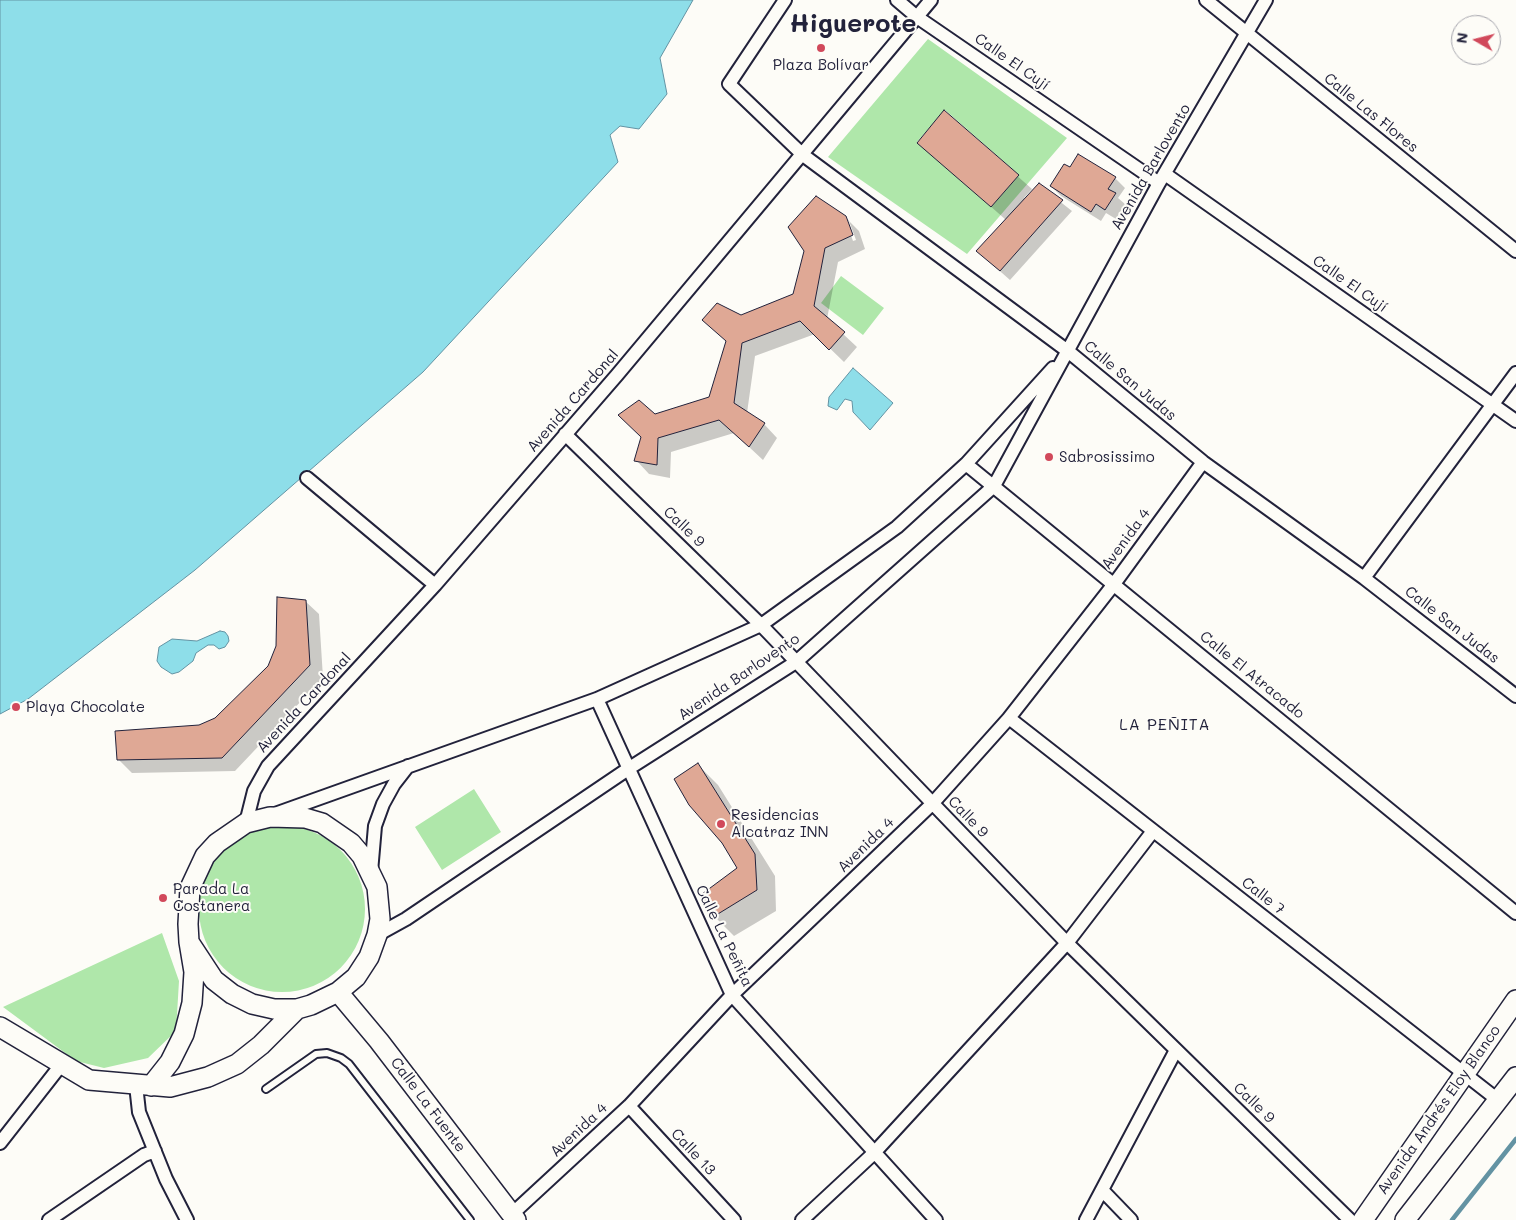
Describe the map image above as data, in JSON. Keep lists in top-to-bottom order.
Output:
{
  "streets": {
    "main road": ["Calle La Fuente", "Avenida Andrés Eloy Blanco"],
    "street": [
      "Calle El Cují",
      "Calle Las Flores",
      "Avenida Barlovento",
      "Calle San Judas",
      "Avenida Cardonal",
      "Calle 9",
      "Avenida 4",
      "Calle El Atracado",
      "Calle 7",
      "Calle La Peñita",
      "Calle 13"
    ]
  },
  "crossings": [
    ["Calle El Cují", "Avenida Barlovento"],
    ["Calle El Cují", "Avenida Cardonal"],
    ["Calle Las Flores", "Avenida Barlovento"],
    ["Avenida Barlovento", "Calle San Judas"],
    ["Avenida Barlovento", "Calle 9"],
    ["Avenida Barlovento", "Calle El Atracado"],
    ["Avenida Barlovento", "Calle La Peñita"],
    ["Calle San Judas", "Avenida Cardonal"],
    ["Calle San Judas", "Avenida 4"],
    ["Avenida Cardonal", "Calle 9"],
    ["Calle 9", "Avenida 4"],
    ["Avenida 4", "Calle El Atracado"],
    ["Avenida 4", "Calle 7"],
    ["Avenida 4", "Calle La Peñita"],
    ["Avenida 4", "Calle La Fuente"],
    ["Avenida 4", "Calle 13"],
    ["Calle 7", "Avenida Andrés Eloy Blanco"]
  ],
  "districts": ["Higuerote", "LA PEÑITA"],
  "places": [
    "Plaza Bolívar",
    "Sabrosissimo",
    "Playa Chocolate",
    "Residencias Alcatraz INN",
    "Parada La Costanera"
  ],
  "north": "left"
}
